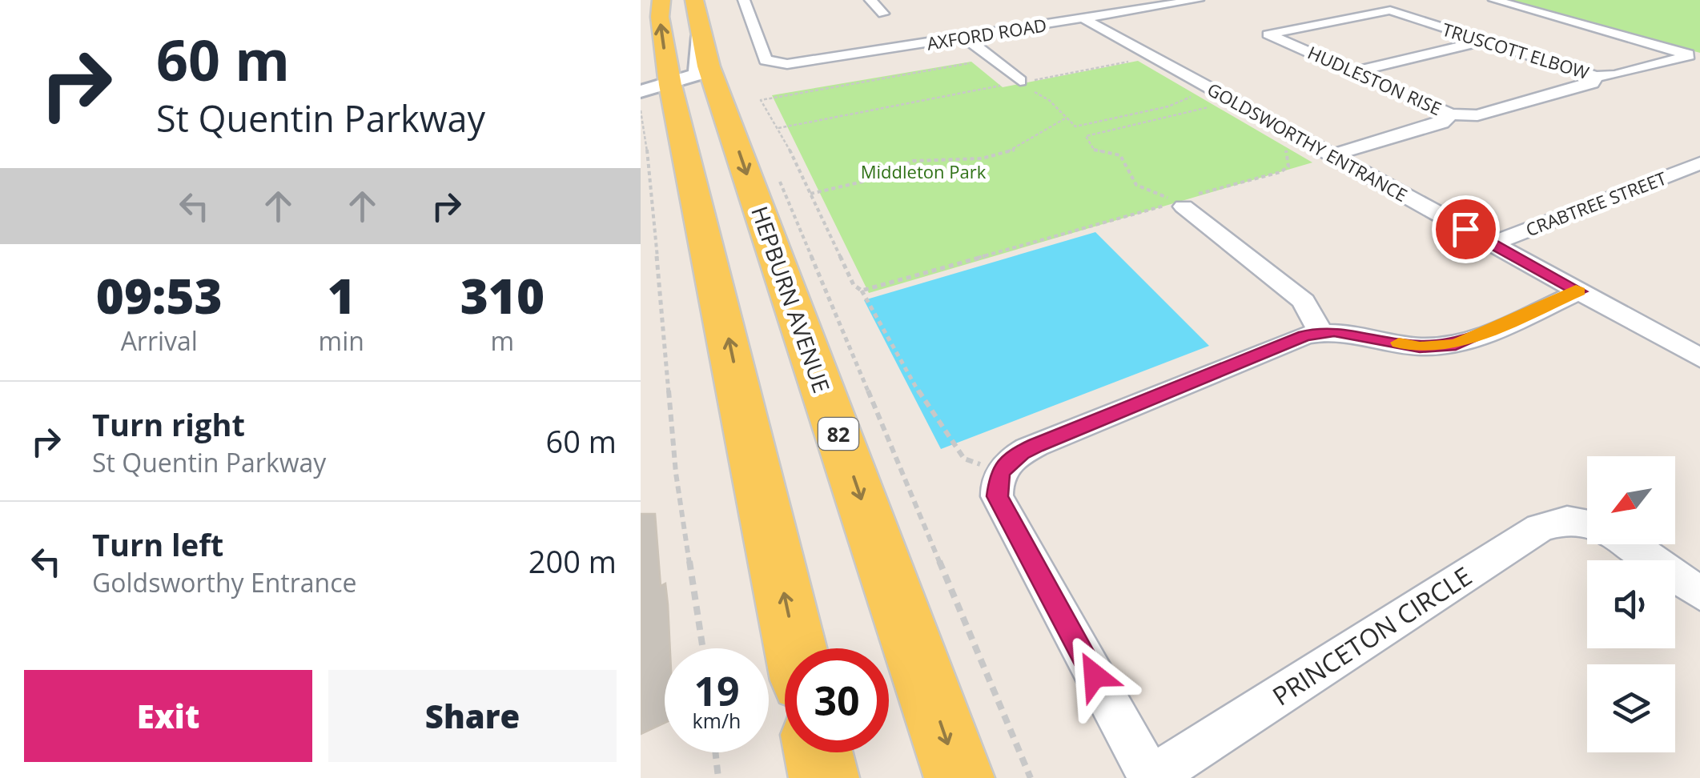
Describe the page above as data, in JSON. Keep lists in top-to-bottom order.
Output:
{
  "streets": {
    "main road": ["HEPBURN AVENUE", "82"],
    "street": [
      "AXFORD ROAD",
      "TRUSCOTT ELBOW",
      "HUDLESTON RISE",
      "GOLDSWORTHY ENTRANCE",
      "CRABTREE STREET",
      "PRINCETON CIRCLE"
    ]
  },
  "crossings": [
    ["AXFORD ROAD", "GOLDSWORTHY ENTRANCE"],
    ["TRUSCOTT ELBOW", "HUDLESTON RISE"],
    ["HUDLESTON RISE", "GOLDSWORTHY ENTRANCE"],
    ["GOLDSWORTHY ENTRANCE", "CRABTREE STREET"]
  ],
  "parks": ["Middleton Park"],
  "north": "bottom left",
  "page": {
    "turn": ["60 m", "St Quentin Parkway"],
    "eta": [
      "09:53",
      "Arrival",
      "1",
      "min",
      "310",
      "m"
    ],
    "list": [
      {
        "name": "Turn right",
        "note": "St Quentin Parkway",
        "value": "60 m"
      },
      {
        "name": "Turn left",
        "note": "Goldsworthy Entrance",
        "value": "200 m"
      }
    ],
    "speed": "19 km/h",
    "limit": "30",
    "buttons": ["Exit", "Share"]
  }
}
